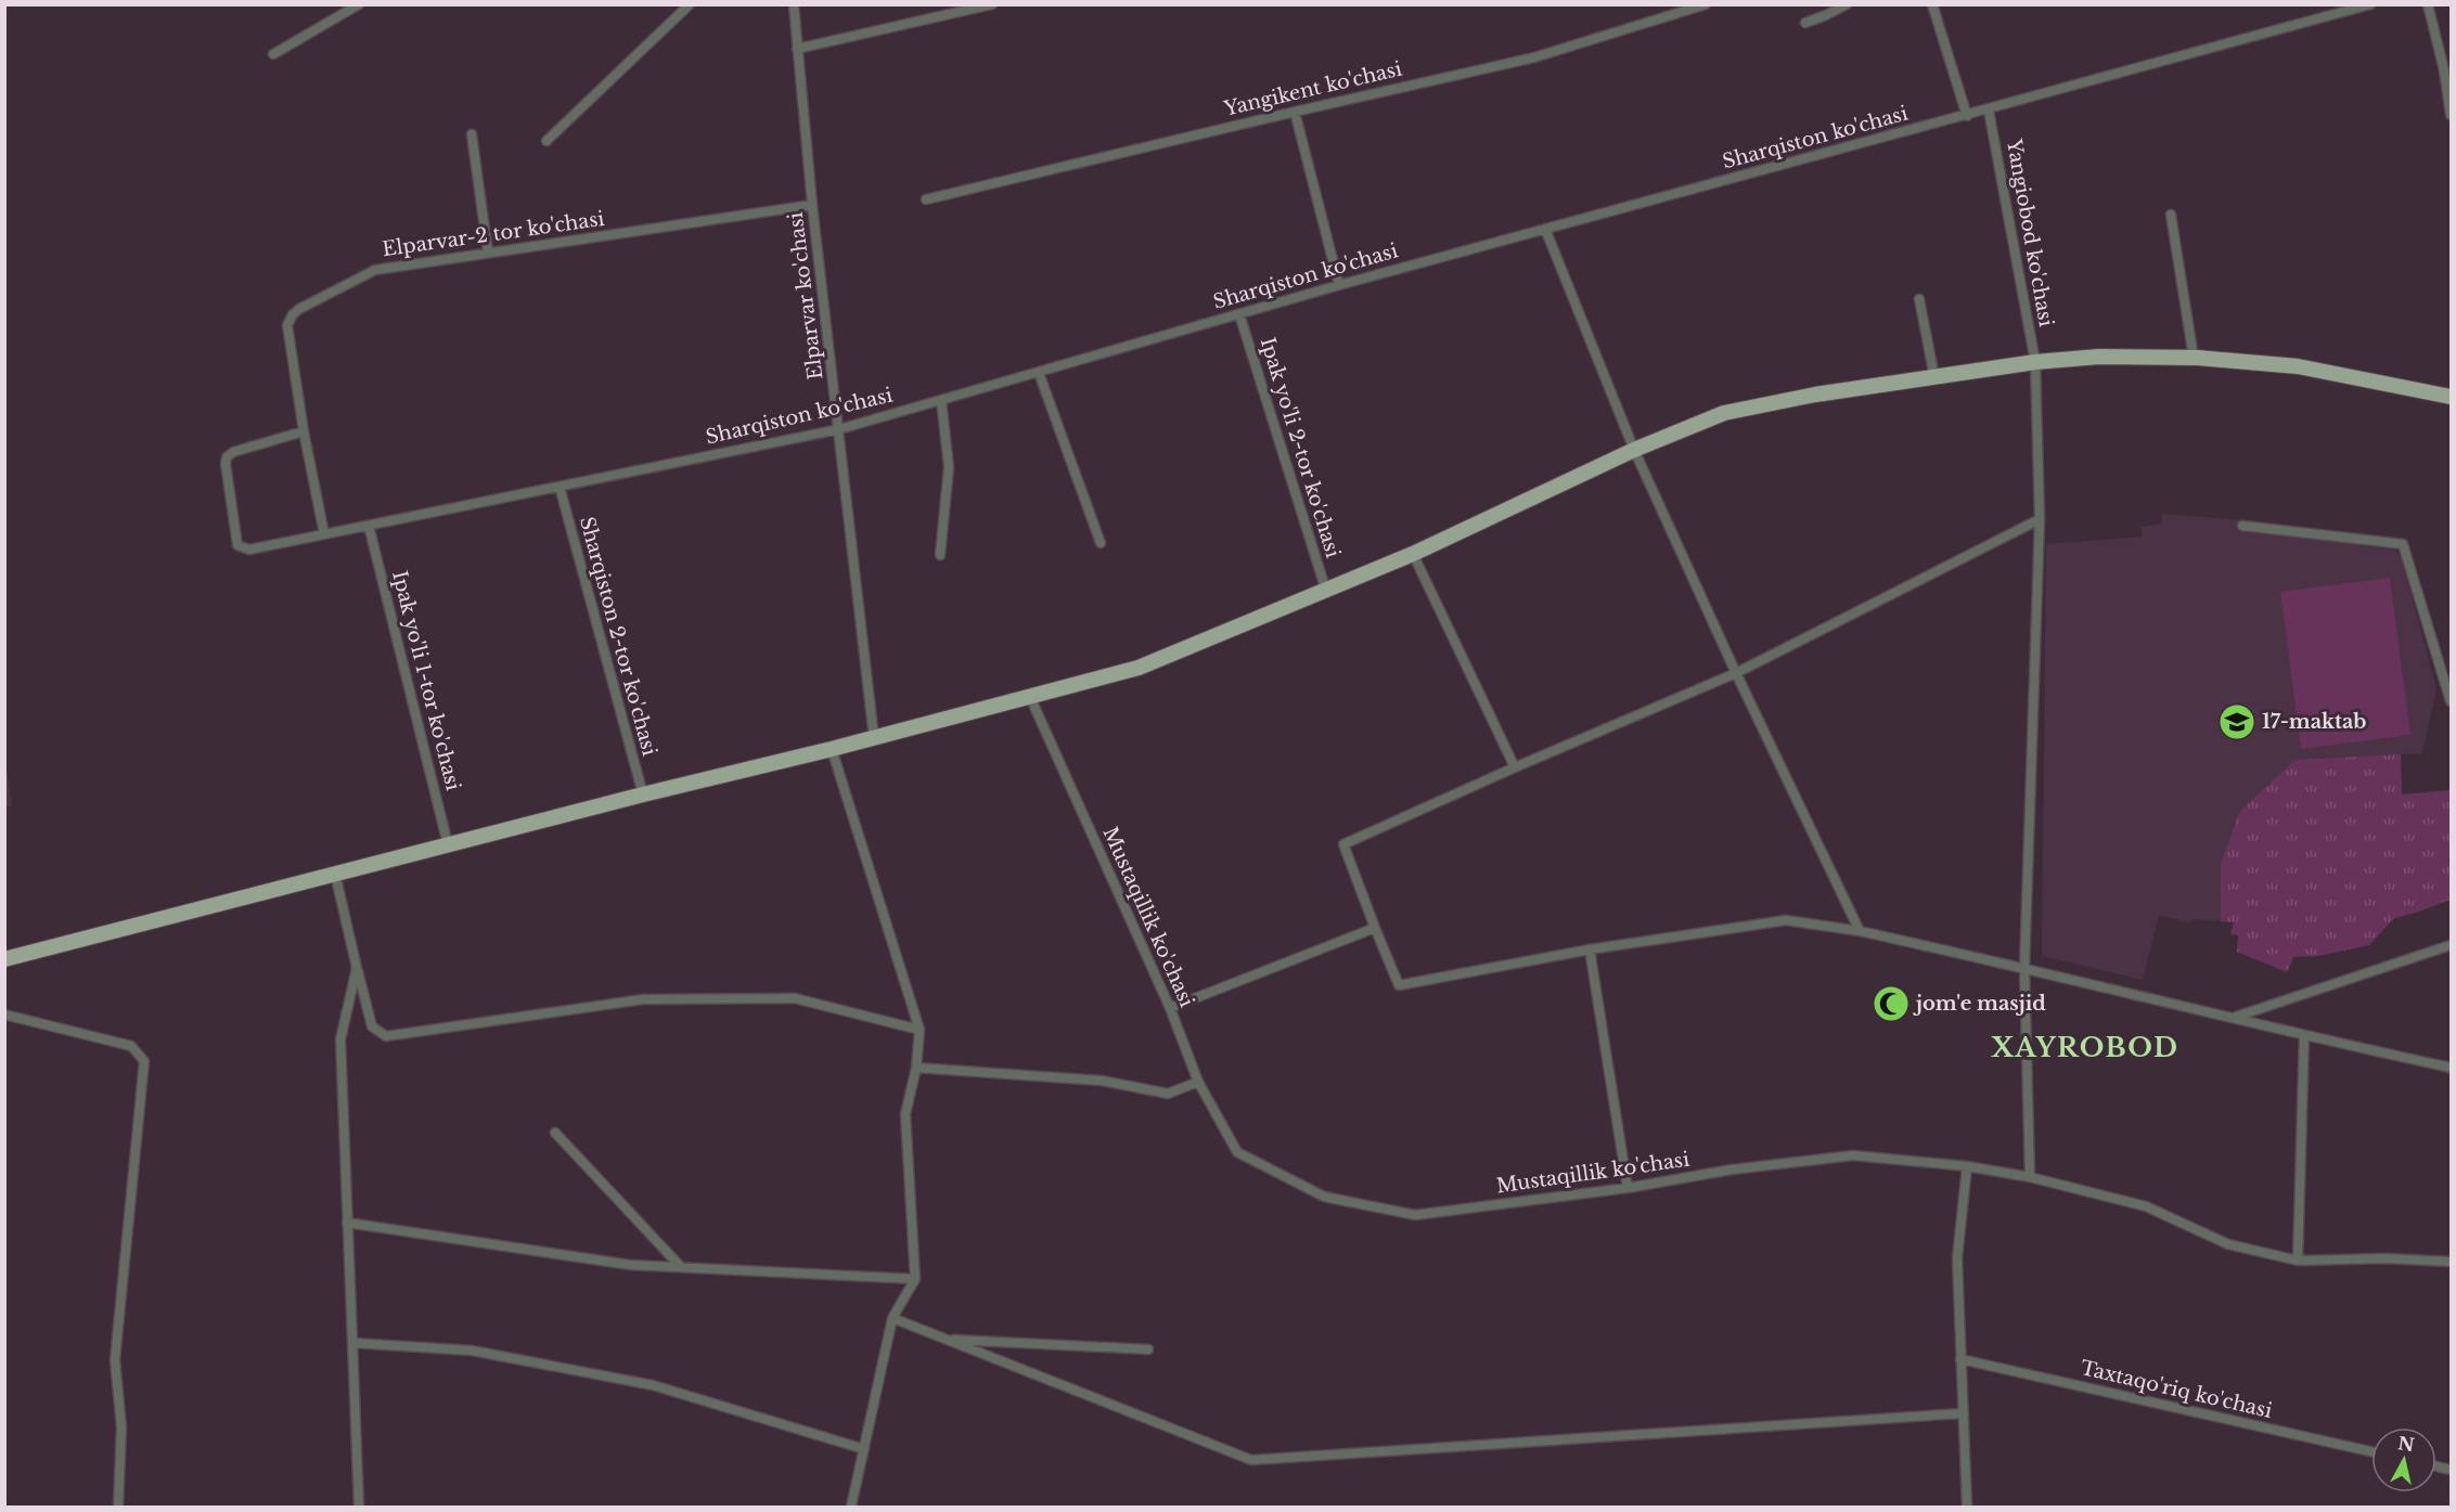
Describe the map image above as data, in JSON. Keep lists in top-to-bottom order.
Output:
{
  "streets": {
    "street": [
      "Yangikent ko'chasi",
      "Sharqiston ko'chasi",
      "Yangiobod ko'chasi",
      "Elparvar-2 tor ko'chasi",
      "Elparvar ko'chasi",
      "Ipak yo'li 2-tor ko'chasi",
      "Sharqiston 2-tor ko'chasi",
      "Ipak yo'li 1-tor ko'chasi",
      "Mustaqillik ko'chasi",
      "Taxtaqo'riq ko'chasi"
    ]
  },
  "crossings": [
    ["Sharqiston ko'chasi", "Yangiobod ko'chasi"],
    ["Sharqiston ko'chasi", "Elparvar-2 tor ko'chasi"],
    ["Sharqiston ko'chasi", "Elparvar ko'chasi"],
    ["Sharqiston ko'chasi", "Ipak yo'li 2-tor ko'chasi"],
    ["Sharqiston ko'chasi", "Sharqiston 2-tor ko'chasi"],
    ["Sharqiston ko'chasi", "Ipak yo'li 1-tor ko'chasi"],
    ["Yangiobod ko'chasi", "Mustaqillik ko'chasi"],
    ["Elparvar-2 tor ko'chasi", "Elparvar ko'chasi"]
  ],
  "districts": ["XAYROBOD"],
  "places": {
    "school or university": ["17-maktab"],
    "mosque": ["jom'e masjid"]
  },
  "north": "top"
}
